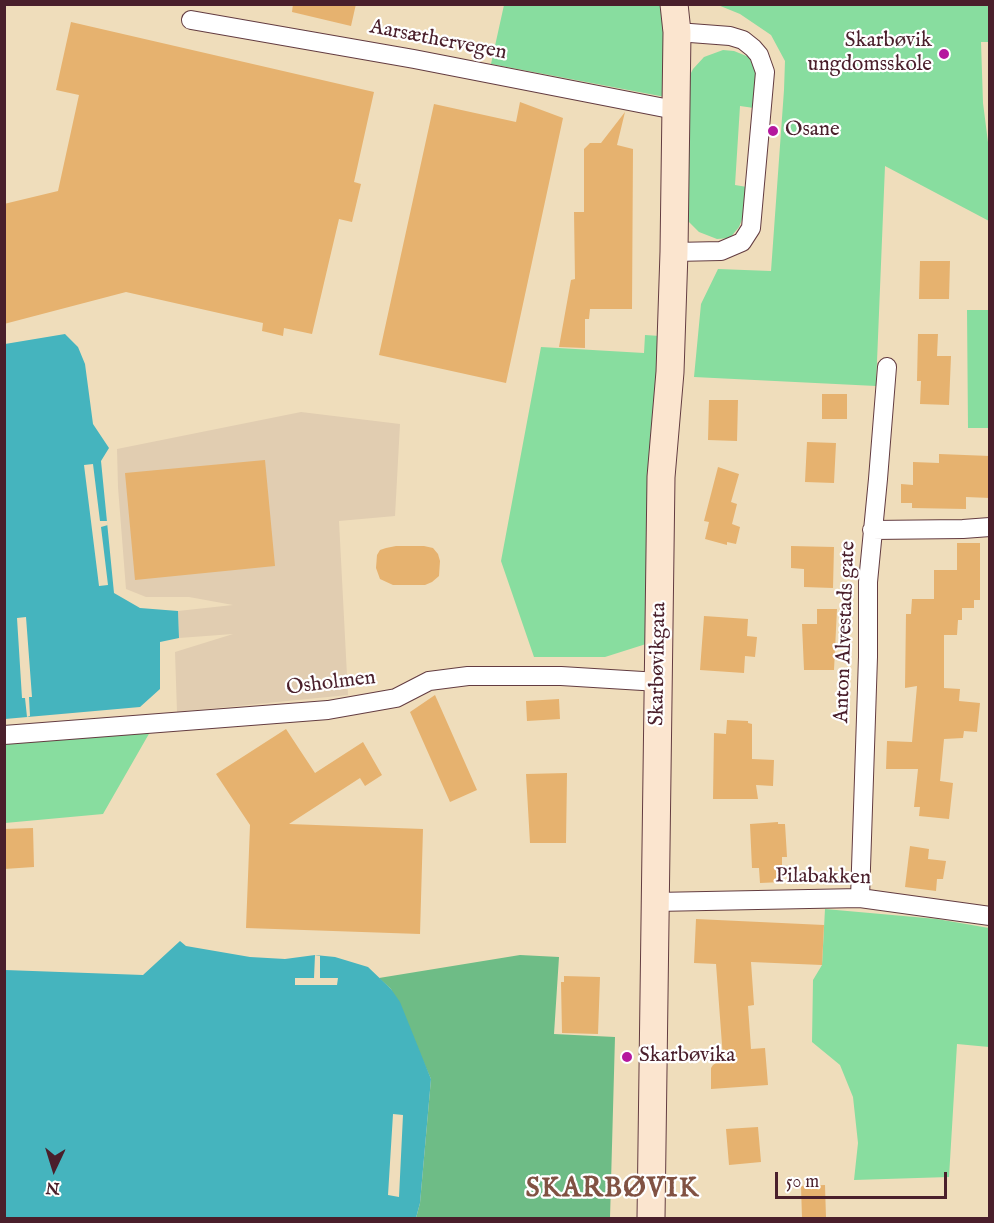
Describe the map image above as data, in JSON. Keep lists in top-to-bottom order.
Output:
{
  "streets": {
    "main road": ["Skarbøvikgata"],
    "street": [
      "Aarsæthervegen",
      "Anton Alvestads gate",
      "Osholmen",
      "Pilabakken"
    ]
  },
  "crossings": [
    ["Aarsæthervegen", "Skarbøvikgata"],
    ["Anton Alvestads gate", "Pilabakken"],
    ["Skarbøvikgata", "Osholmen"],
    ["Skarbøvikgata", "Pilabakken"]
  ],
  "districts": ["SKARBØVIK"],
  "places": ["Skarbøvik ungdomsskole", "Osane", "Skarbøvika"],
  "scale_bar": "50 m",
  "north": "bottom"
}
